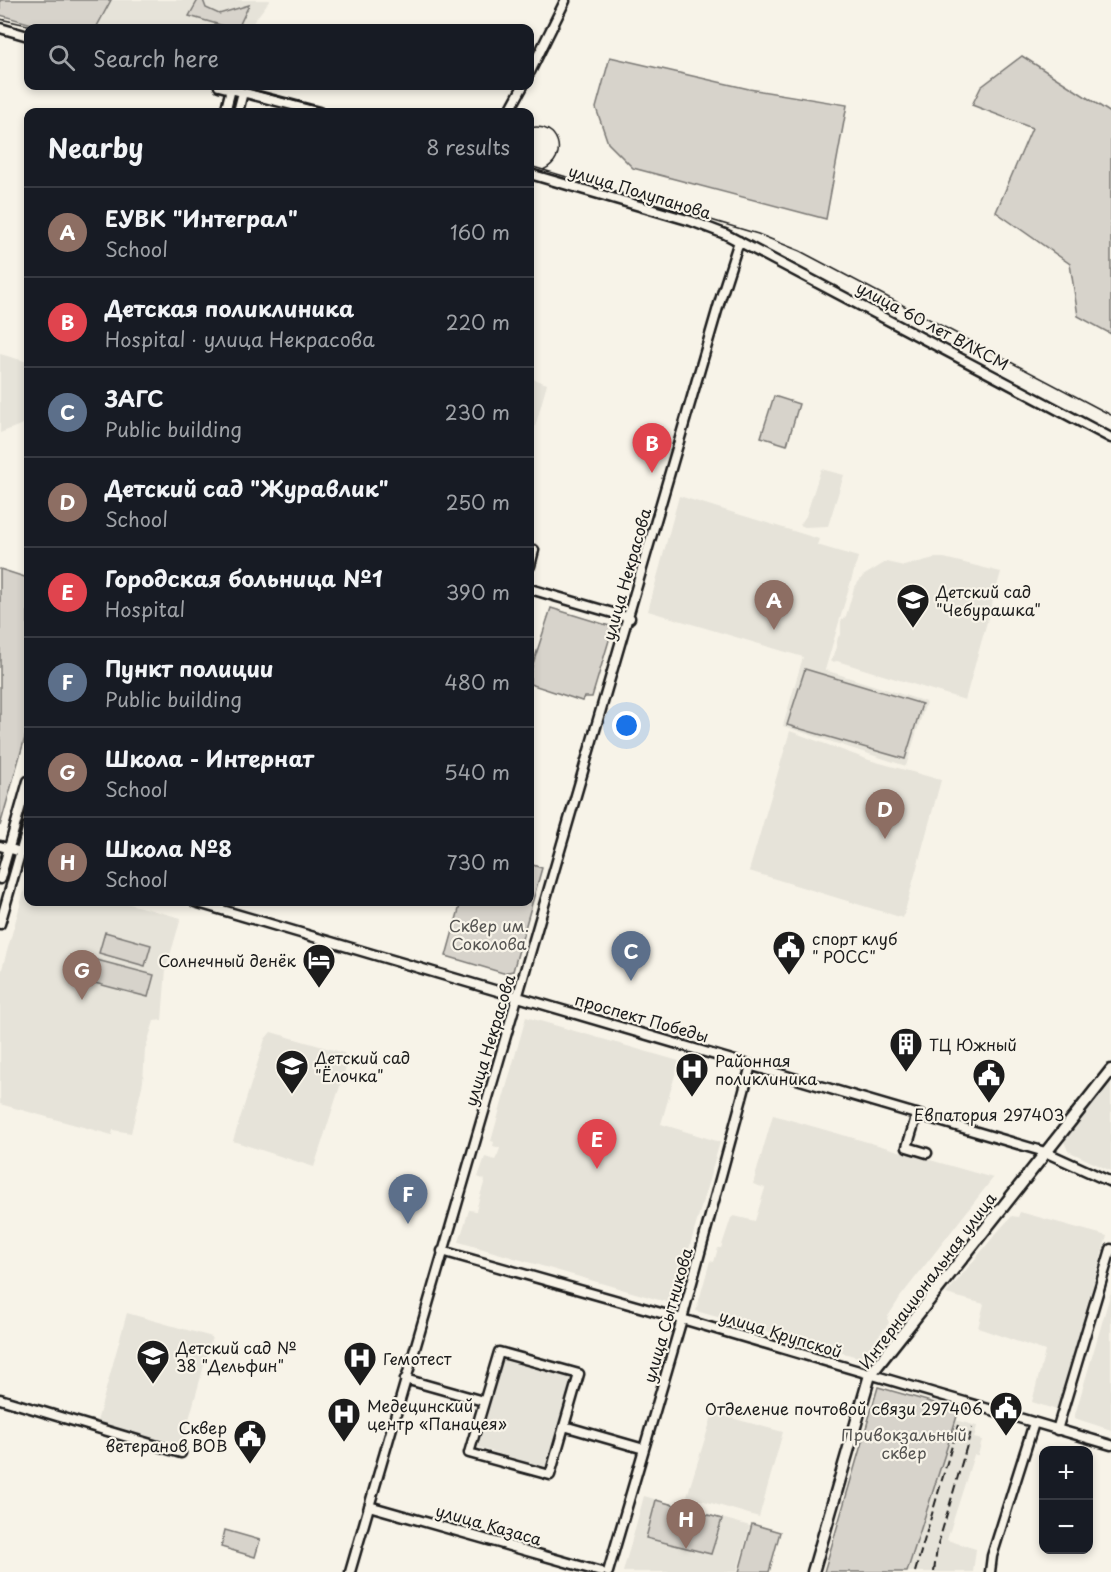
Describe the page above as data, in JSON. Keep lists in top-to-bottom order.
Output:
{
  "streets": {
    "main road": ["Интернациональная улица"],
    "street": [
      "улица Полупанова",
      "улица 60 лет ВЛКСМ",
      "улица Некрасова",
      "проспект Победы",
      "улица Сытникова",
      "улица Крупской",
      "улица Казаса"
    ]
  },
  "crossings": [
    ["улица Полупанова", "улица 60 лет ВЛКСМ"],
    ["улица Полупанова", "улица Некрасова"],
    ["улица 60 лет ВЛКСМ", "улица Некрасова"],
    ["улица Некрасова", "проспект Победы"],
    ["улица Некрасова", "улица Крупской"],
    ["улица Некрасова", "улица Казаса"],
    ["проспект Победы", "Интернациональная улица"],
    ["проспект Победы", "улица Сытникова"],
    ["Интернациональная улица", "улица Крупской"],
    ["улица Сытникова", "улица Крупской"]
  ],
  "parks": ["Сквер им. Соколова", "Привокзальный сквер"],
  "places": {
    "school or university": ["Детский сад \"Чебурашка\"", "Детский сад \"Ёлочка\"", "Детский сад № 38 \"Дельфин\""],
    "public building": [
      "спорт клуб \" РОСС\"",
      "Евпатория 297403",
      "Отделение почтовой связи 297406",
      "Сквер ветеранов ВОВ"
    ],
    "hotel": ["Солнечный денёк"],
    "building": ["ТЦ Южный"],
    "hospital": ["Районная поликлиника", "Гемотест", "Медецинский центр «Панацея»"]
  },
  "page": {
    "search": "Search here",
    "heading": ["Nearby", "8 results"],
    "list": [
      {
        "mark": "A",
        "name": "ЕУВК \"Интеграл\"",
        "note": "School",
        "value": "160 m"
      },
      {
        "mark": "B",
        "name": "Детская поликлиника",
        "note": "Hospital · улица Некрасова",
        "value": "220 m"
      },
      {
        "mark": "C",
        "name": "ЗАГС",
        "note": "Public building",
        "value": "230 m"
      },
      {
        "mark": "D",
        "name": "Детский сад \"Журавлик\"",
        "note": "School",
        "value": "250 m"
      },
      {
        "mark": "E",
        "name": "Городская больница №1",
        "note": "Hospital",
        "value": "390 m"
      },
      {
        "mark": "F",
        "name": "Пункт полиции",
        "note": "Public building",
        "value": "480 m"
      },
      {
        "mark": "G",
        "name": "Школа - Интернат",
        "note": "School",
        "value": "540 m"
      },
      {
        "mark": "H",
        "name": "Школа №8",
        "note": "School",
        "value": "730 m"
      }
    ],
    "pins": [
      "B",
      "A",
      "D",
      "C",
      "G",
      "E",
      "F",
      "H"
    ],
    "map_buttons": ["+", "−"]
  }
}
